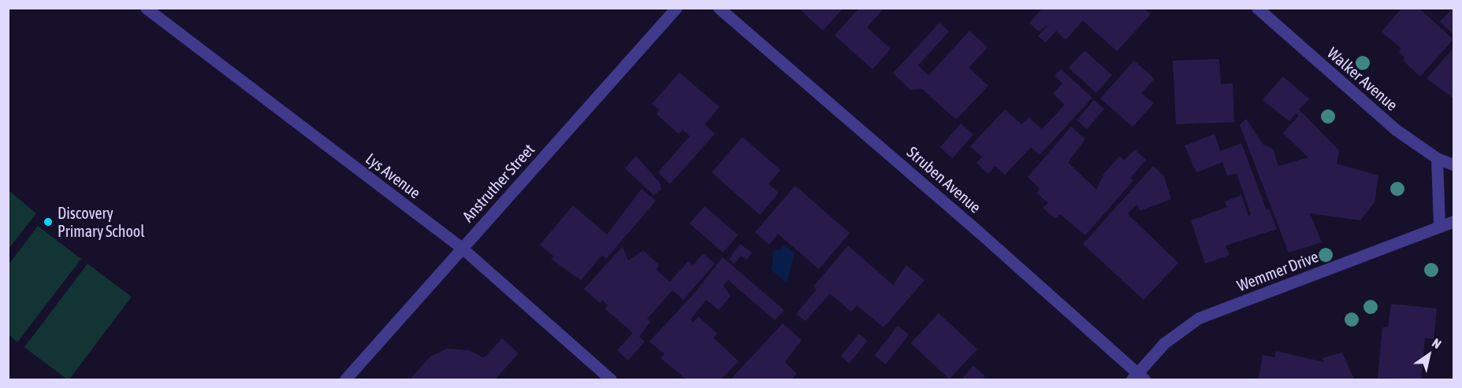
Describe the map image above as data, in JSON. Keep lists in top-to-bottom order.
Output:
{
  "streets": {
    "street": [
      "Walker Avenue",
      "Lys Avenue",
      "Struben Avenue",
      "Anstruther Street",
      "Wemmer Drive"
    ]
  },
  "crossings": [
    ["Lys Avenue", "Anstruther Street"],
    ["Struben Avenue", "Wemmer Drive"]
  ],
  "places": ["Discovery Primary School"],
  "north": "top right"
}
